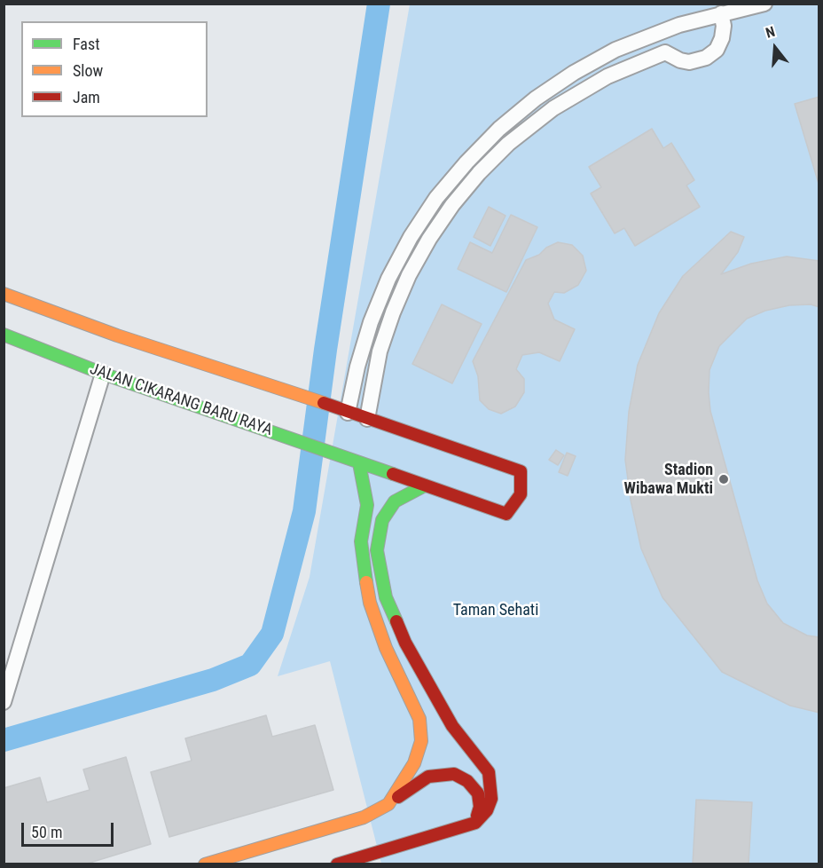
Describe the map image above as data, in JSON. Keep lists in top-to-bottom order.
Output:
{
  "streets": {
    "main road": ["JALAN CIKARANG BARU RAYA"]
  },
  "parks": ["Taman Sehati"],
  "places": ["Stadion Wibawa Mukti"],
  "legend": ["Fast", "Slow", "Jam"],
  "scale_bar": "50 m",
  "north": "top"
}
